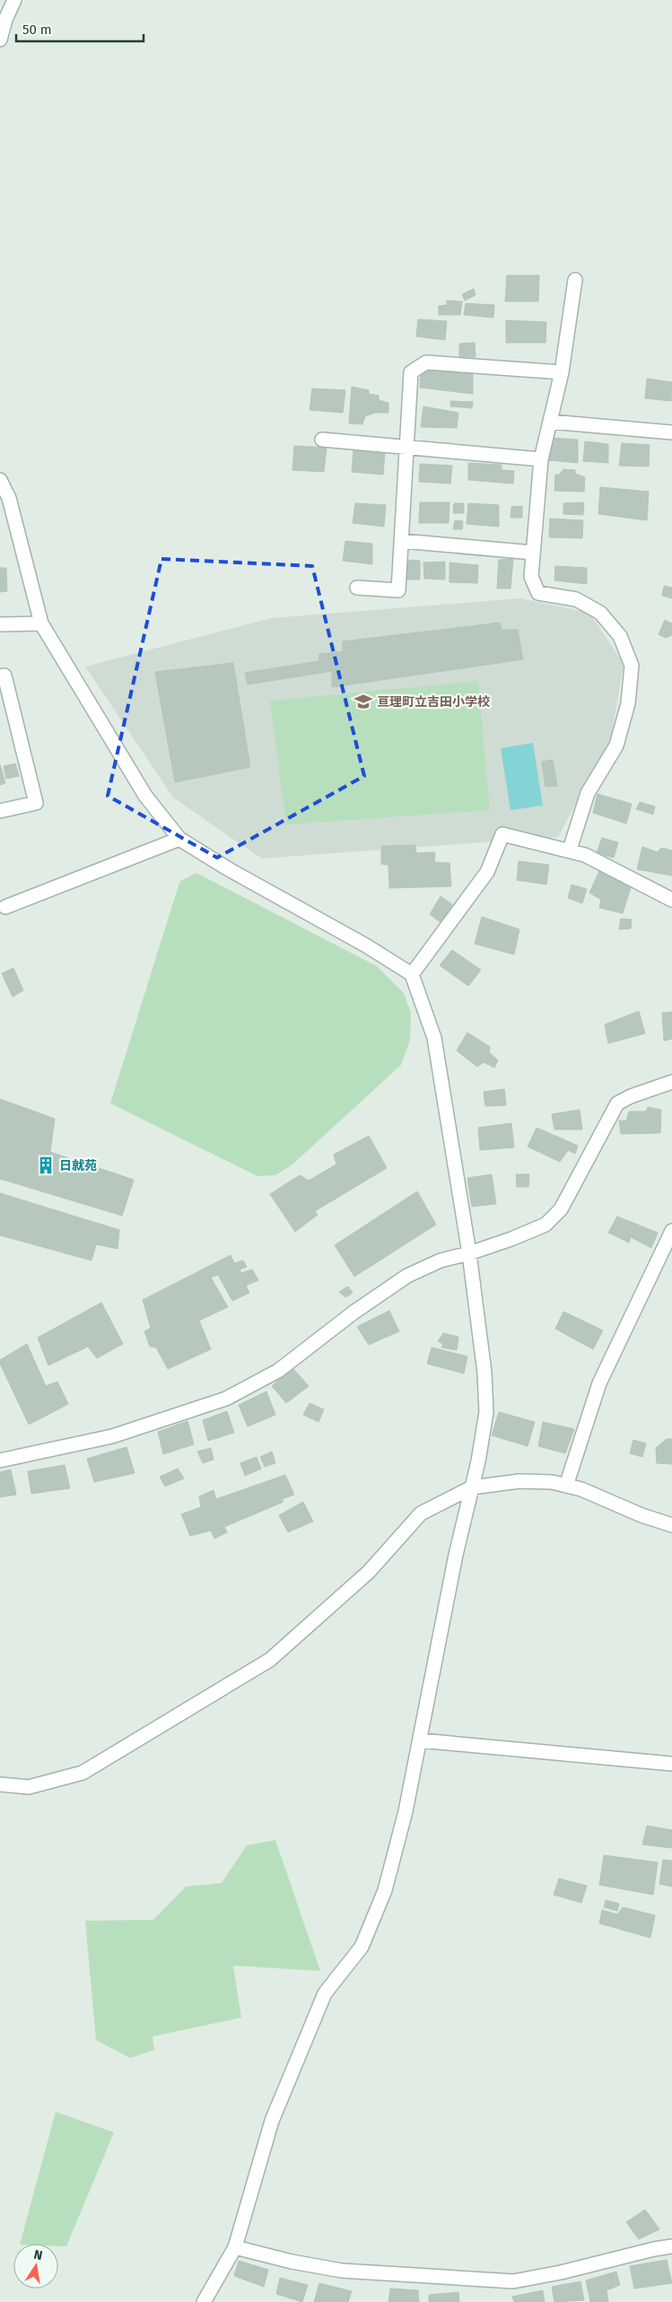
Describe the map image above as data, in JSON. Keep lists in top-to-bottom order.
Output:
{
  "places": {
    "school or university": ["亘理町立吉田小学校"],
    "building": ["日就苑"]
  },
  "scale_bar": "50 m",
  "north": "top"
}
